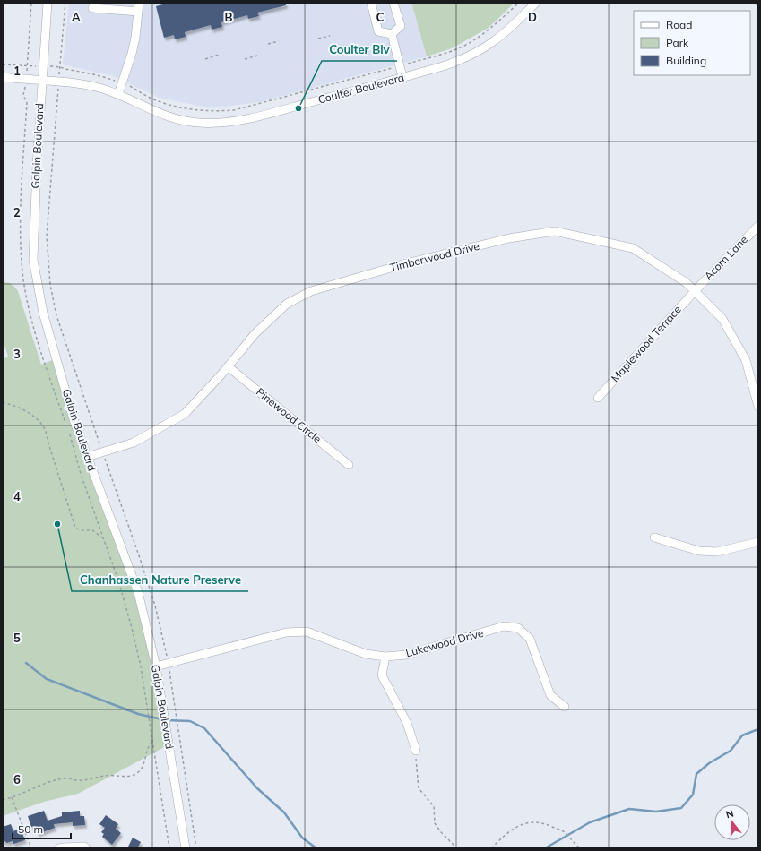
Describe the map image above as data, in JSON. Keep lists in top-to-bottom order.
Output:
{
  "streets": {
    "street": [
      "Coulter Boulevard",
      "Galpin Boulevard",
      "Timberwood Drive",
      "Acorn Lane",
      "Maplewood Terrace",
      "Pinewood Circle",
      "Lukewood Drive"
    ]
  },
  "crossings": [
    ["Coulter Boulevard", "Galpin Boulevard"],
    ["Galpin Boulevard", "Timberwood Drive"],
    ["Galpin Boulevard", "Lukewood Drive"],
    ["Timberwood Drive", "Acorn Lane"],
    ["Timberwood Drive", "Maplewood Terrace"],
    ["Timberwood Drive", "Pinewood Circle"],
    ["Acorn Lane", "Maplewood Terrace"]
  ],
  "places": ["Coulter Blv", "Chanhassen Nature Preserve"],
  "legend": ["Road", "Park", "Building"],
  "scale_bar": "50 m",
  "north": "top",
  "grid": {
    "columns": [
      "A",
      "B",
      "C",
      "D"
    ],
    "rows": [
      "1",
      "2",
      "3",
      "4",
      "5",
      "6"
    ]
  }
}
